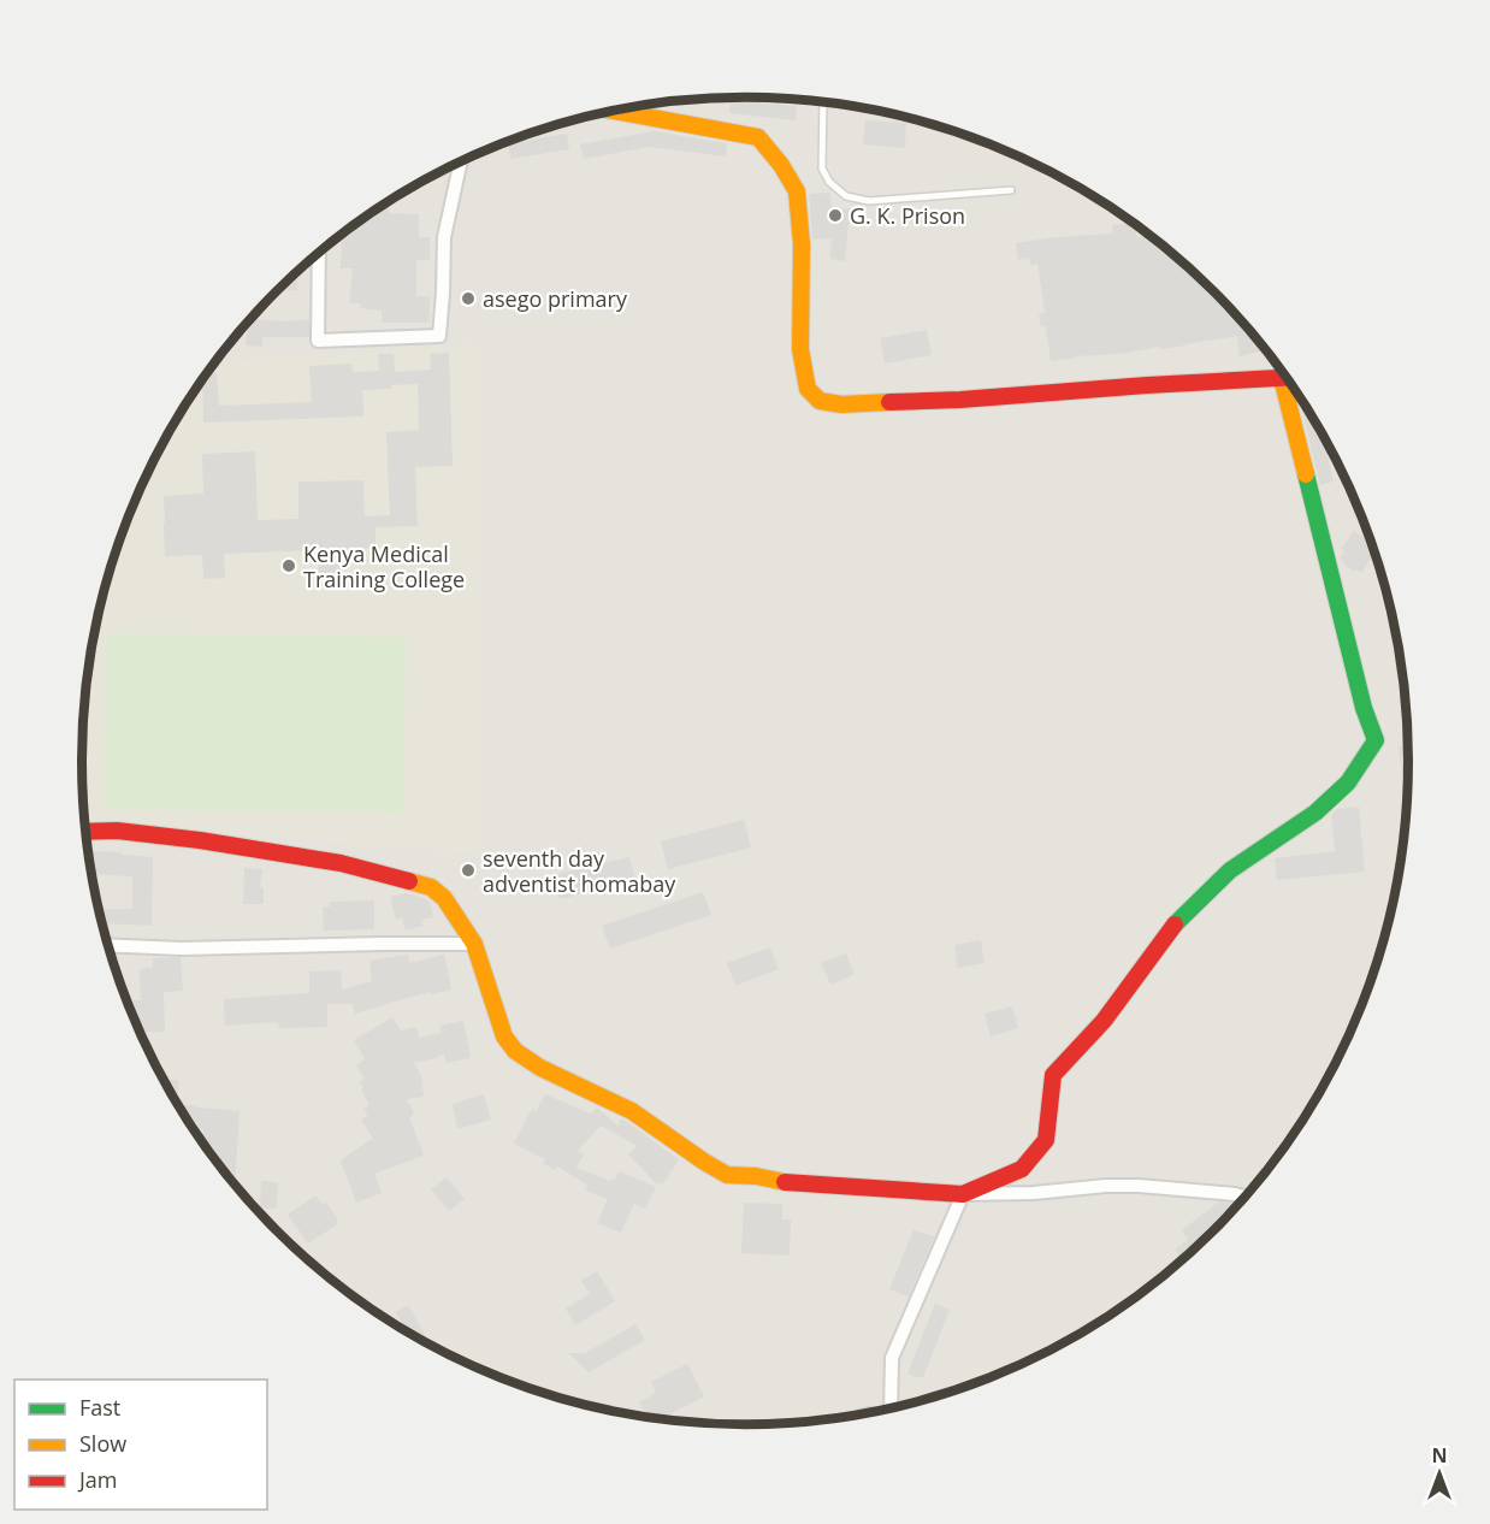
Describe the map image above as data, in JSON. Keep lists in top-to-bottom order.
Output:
{
  "places": [
    "G. K. Prison",
    "asego primary",
    "Kenya Medical Training College",
    "seventh day adventist homabay"
  ],
  "legend": ["Fast", "Slow", "Jam"],
  "north": "top"
}
